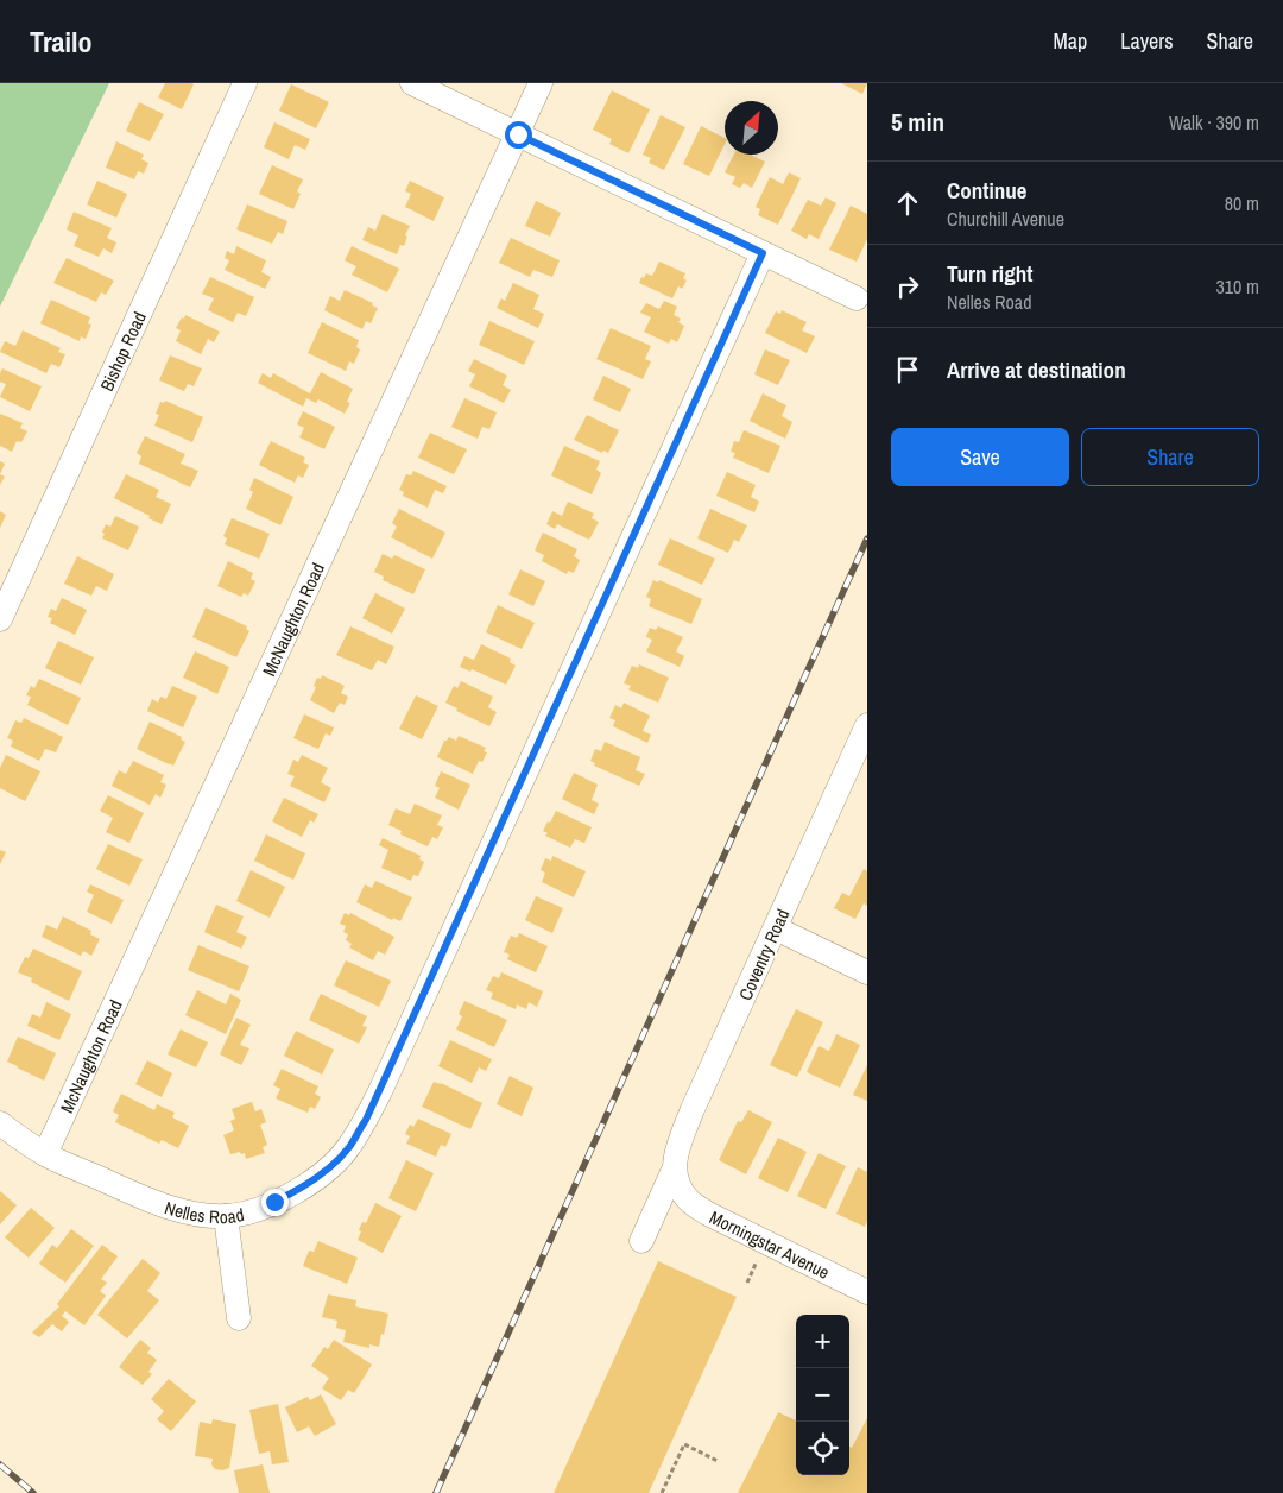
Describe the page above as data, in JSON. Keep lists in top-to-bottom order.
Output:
{
  "streets": {
    "street": [
      "Bishop Road",
      "McNaughton Road",
      "Coventry Road",
      "Nelles Road",
      "Morningstar Avenue"
    ]
  },
  "crossings": [
    ["McNaughton Road", "Nelles Road"],
    ["Coventry Road", "Morningstar Avenue"]
  ],
  "north": "top right",
  "page": {
    "header": "Trailo",
    "nav": ["Map", "Layers", "Share"],
    "heading": ["5 min", "Walk · 390 m"],
    "list": [
      ["Continue", "Churchill Avenue", "80 m"],
      ["Turn right", "Nelles Road", "310 m"],
      "Arrive at destination"
    ],
    "buttons": ["Save", "Share"],
    "map_buttons": ["+", "−"]
  }
}
